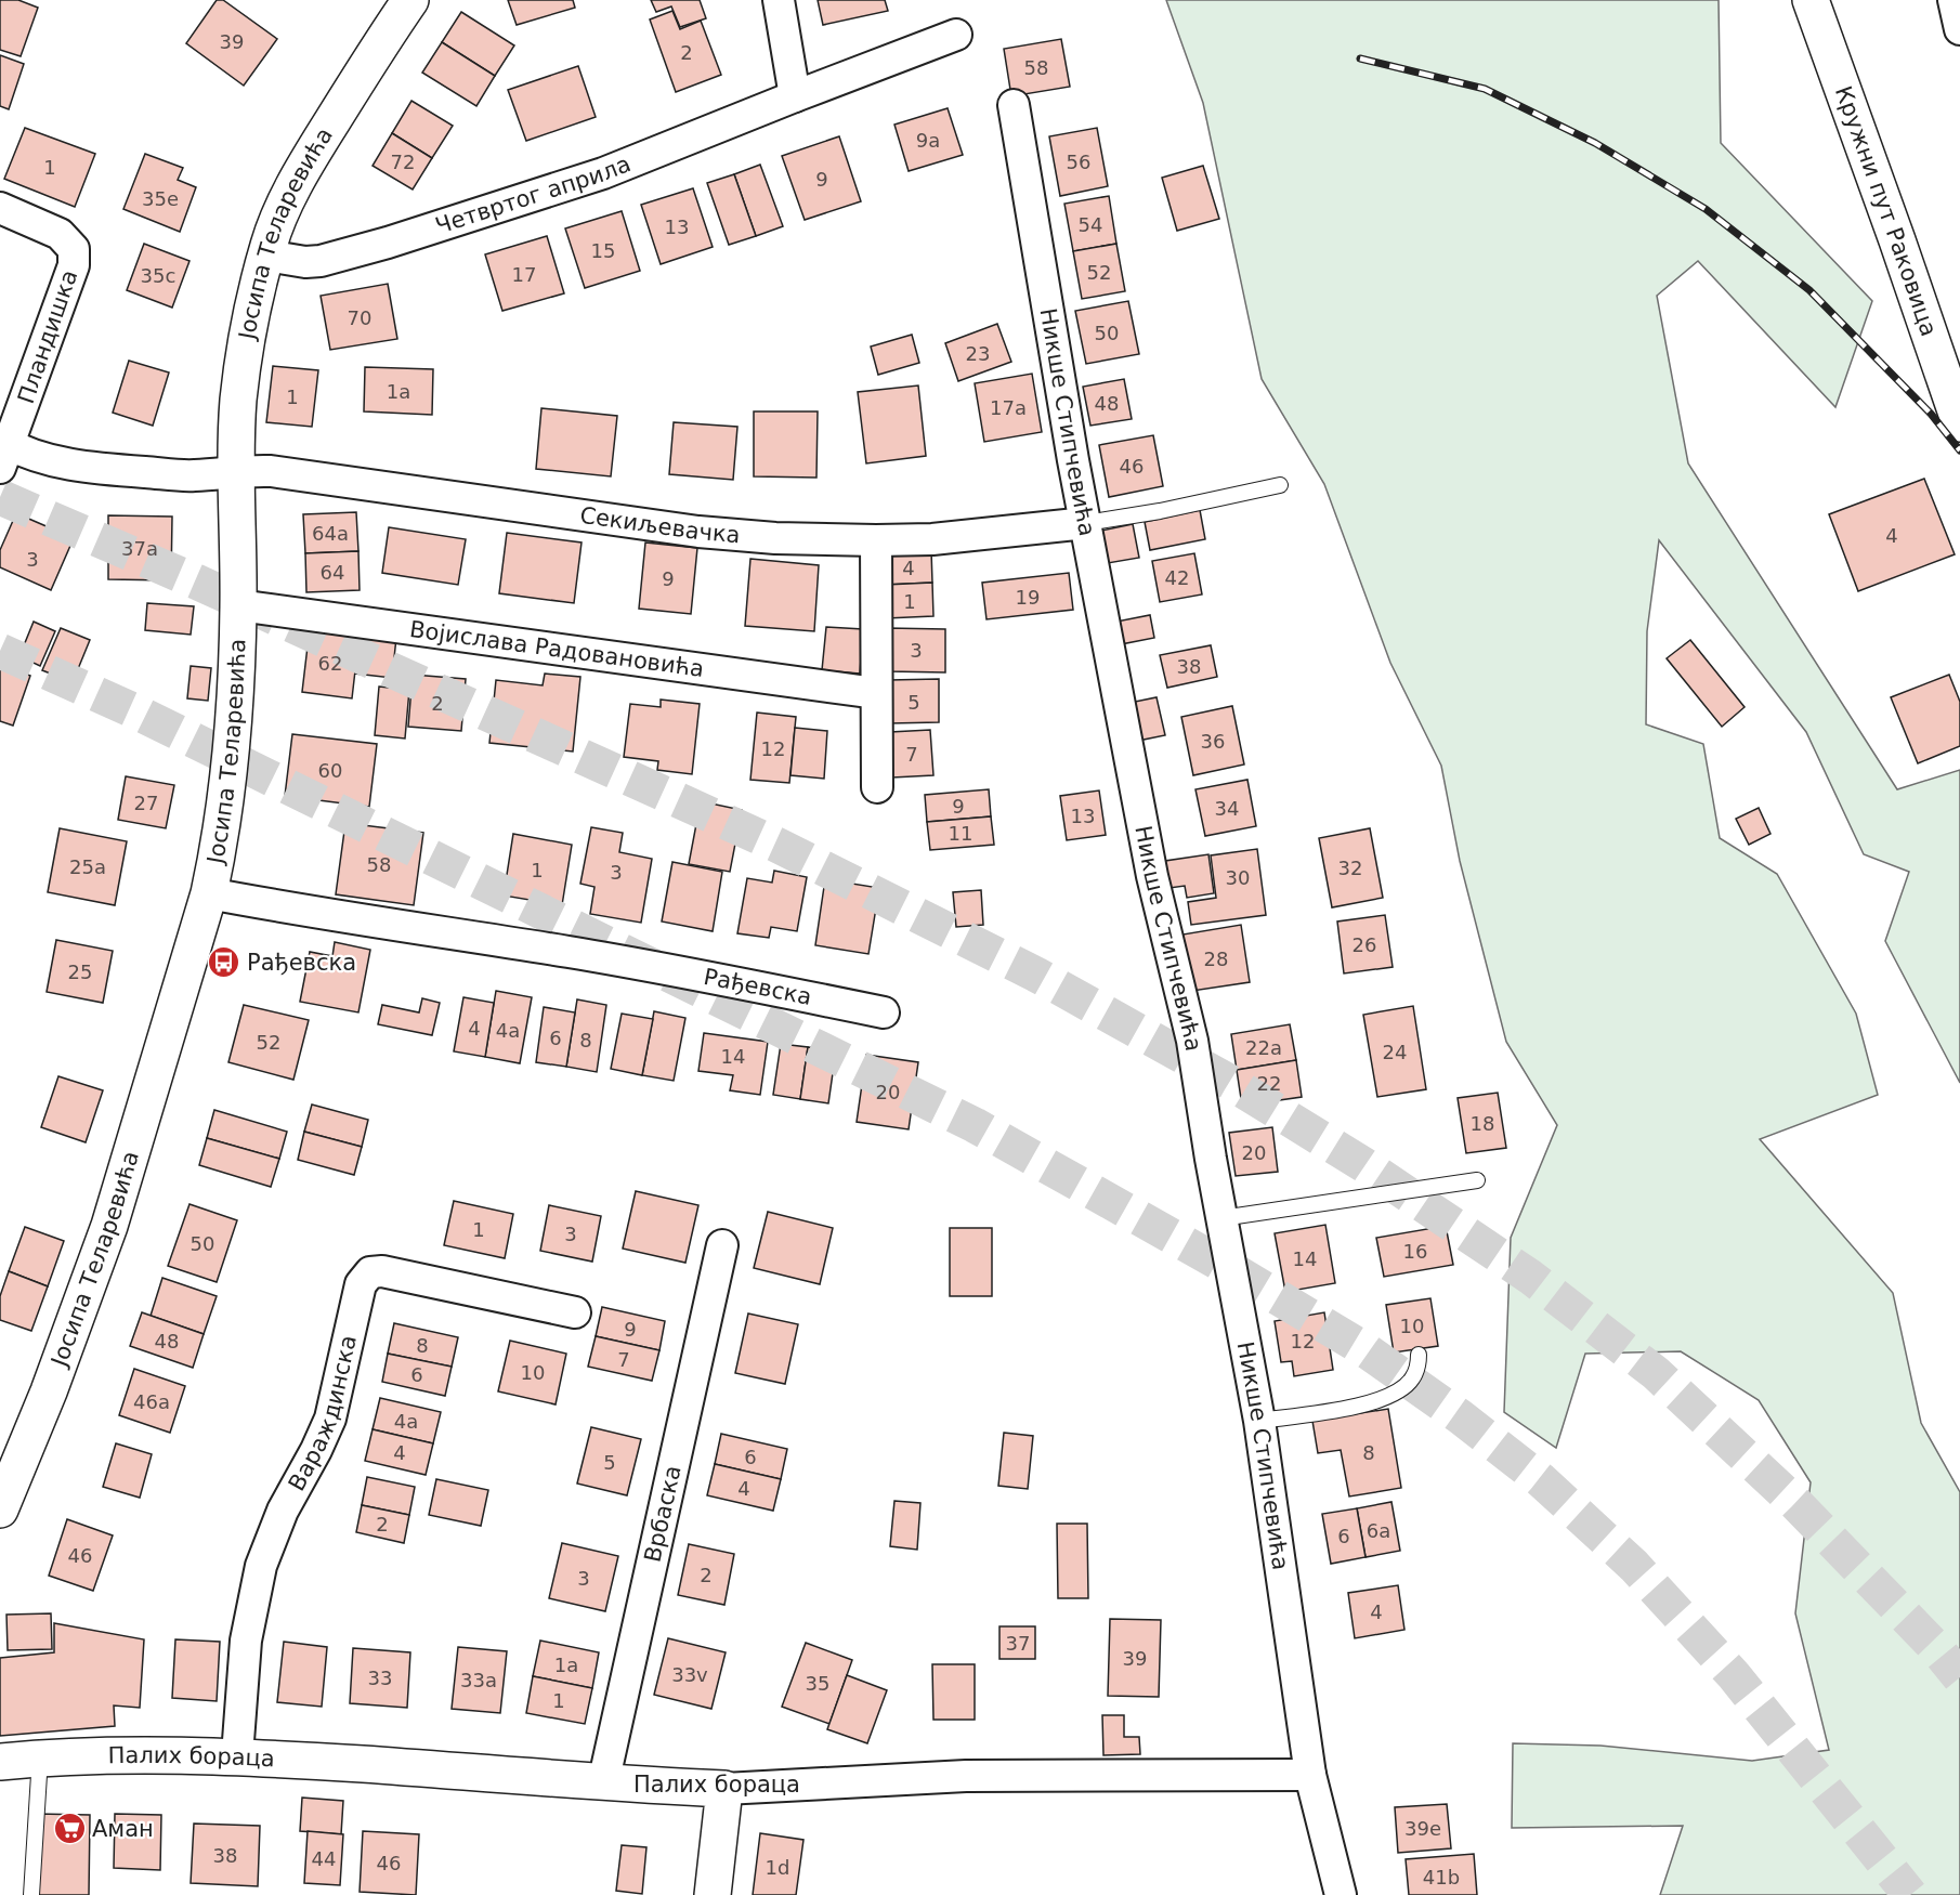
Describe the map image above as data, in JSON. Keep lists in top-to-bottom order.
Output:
{
  "streets": {
    "street": [
      "Четвртог априла",
      "Кружни пут Раковица",
      "Јосипа Теларевића",
      "Пландишка",
      "Никше Стипчевића",
      "Секиљевачка",
      "Војислава Радовановића",
      "Рађевска",
      "Вараждинска",
      "Врбаска",
      "Палих бораца"
    ]
  },
  "crossings": [
    ["Четвртог априла", "Јосипа Теларевића"],
    ["Јосипа Теларевића", "Секиљевачка"],
    ["Јосипа Теларевића", "Војислава Радовановића"],
    ["Јосипа Теларевића", "Рађевска"],
    ["Пландишка", "Секиљевачка"],
    ["Никше Стипчевића", "Секиљевачка"],
    ["Никше Стипчевића", "Палих бораца"],
    ["Вараждинска", "Палих бораца"],
    ["Врбаска", "Палих бораца"]
  ],
  "places": {
    "bus stop": ["Рађевска"],
    "supermarket": ["Аман"]
  },
  "house_numbers": [
    "39",
    "2",
    "58",
    "9a",
    "72",
    "56",
    "1",
    "9",
    "35e",
    "54",
    "13",
    "15",
    "52",
    "17",
    "35c",
    "70",
    "50",
    "23",
    "1a",
    "1",
    "48",
    "17a",
    "46",
    "64a",
    "4",
    "37a",
    "3",
    "4",
    "64",
    "42",
    "9",
    "19",
    "1",
    "3",
    "62",
    "38",
    "5",
    "2",
    "36",
    "12",
    "7",
    "60",
    "27",
    "9",
    "34",
    "13",
    "11",
    "58",
    "25a",
    "32",
    "1",
    "3",
    "30",
    "26",
    "28",
    "25",
    "4",
    "4a",
    "6",
    "8",
    "52",
    "22a",
    "24",
    "14",
    "22",
    "20",
    "18",
    "20",
    "1",
    "3",
    "50",
    "16",
    "14",
    "10",
    "9",
    "48",
    "12",
    "8",
    "7",
    "10",
    "6",
    "46a",
    "4a",
    "4",
    "8",
    "6",
    "5",
    "4",
    "2",
    "6a",
    "6",
    "46",
    "2",
    "3",
    "4",
    "37",
    "39",
    "1a",
    "33v",
    "33",
    "33a",
    "35",
    "1",
    "39e",
    "38",
    "44",
    "46",
    "1d",
    "41b"
  ]
}
